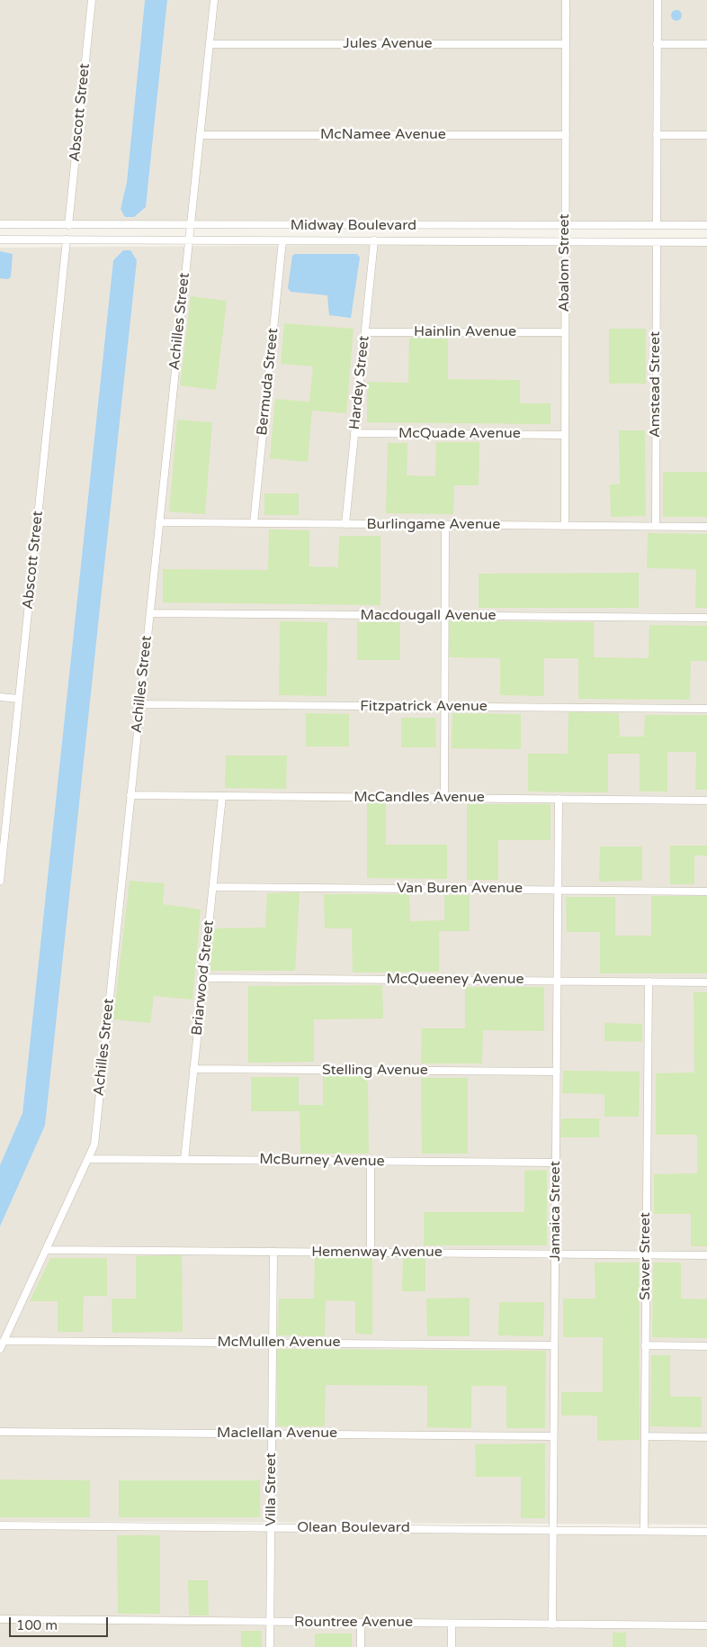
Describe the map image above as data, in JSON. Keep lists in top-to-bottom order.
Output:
{
  "streets": {
    "street": [
      "Jules Avenue",
      "Abscott Street",
      "McNamee Avenue",
      "Midway Boulevard",
      "Abalom Street",
      "Achilles Street",
      "Hainlin Avenue",
      "Bermuda Street",
      "Hardey Street",
      "Amstead Street",
      "McQuade Avenue",
      "Burlingame Avenue",
      "Macdougall Avenue",
      "Fitzpatrick Avenue",
      "McCandles Avenue",
      "Van Buren Avenue",
      "Briarwood Street",
      "McQueeney Avenue",
      "Stelling Avenue",
      "McBurney Avenue",
      "Jamaica Street",
      "Hemenway Avenue",
      "Staver Street",
      "McMullen Avenue",
      "Maclellan Avenue",
      "Villa Street",
      "Olean Boulevard",
      "Rountree Avenue"
    ]
  },
  "crossings": [
    ["Jules Avenue", "Abalom Street"],
    ["Jules Avenue", "Achilles Street"],
    ["Abscott Street", "Midway Boulevard"],
    ["McNamee Avenue", "Abalom Street"],
    ["McNamee Avenue", "Achilles Street"],
    ["Midway Boulevard", "Abalom Street"],
    ["Midway Boulevard", "Achilles Street"],
    ["Midway Boulevard", "Bermuda Street"],
    ["Midway Boulevard", "Hardey Street"],
    ["Midway Boulevard", "Amstead Street"],
    ["Abalom Street", "Hainlin Avenue"],
    ["Abalom Street", "McQuade Avenue"],
    ["Abalom Street", "Burlingame Avenue"],
    ["Achilles Street", "Burlingame Avenue"],
    ["Achilles Street", "Macdougall Avenue"],
    ["Achilles Street", "Fitzpatrick Avenue"],
    ["Achilles Street", "McCandles Avenue"],
    ["Achilles Street", "McBurney Avenue"],
    ["Achilles Street", "Hemenway Avenue"],
    ["Achilles Street", "McMullen Avenue"],
    ["Hainlin Avenue", "Hardey Street"],
    ["Bermuda Street", "Burlingame Avenue"],
    ["Hardey Street", "McQuade Avenue"],
    ["Hardey Street", "Burlingame Avenue"],
    ["Amstead Street", "Burlingame Avenue"],
    ["McCandles Avenue", "Briarwood Street"],
    ["McCandles Avenue", "Jamaica Street"],
    ["Van Buren Avenue", "Briarwood Street"],
    ["Van Buren Avenue", "Jamaica Street"],
    ["Briarwood Street", "McQueeney Avenue"],
    ["Briarwood Street", "Stelling Avenue"],
    ["Briarwood Street", "McBurney Avenue"],
    ["McQueeney Avenue", "Jamaica Street"],
    ["McQueeney Avenue", "Staver Street"],
    ["Stelling Avenue", "Jamaica Street"],
    ["McBurney Avenue", "Jamaica Street"],
    ["Jamaica Street", "Hemenway Avenue"],
    ["Jamaica Street", "McMullen Avenue"],
    ["Jamaica Street", "Maclellan Avenue"],
    ["Jamaica Street", "Olean Boulevard"],
    ["Jamaica Street", "Rountree Avenue"],
    ["Hemenway Avenue", "Staver Street"],
    ["Hemenway Avenue", "Villa Street"],
    ["Staver Street", "Olean Boulevard"],
    ["McMullen Avenue", "Villa Street"],
    ["Maclellan Avenue", "Villa Street"],
    ["Villa Street", "Olean Boulevard"],
    ["Villa Street", "Rountree Avenue"]
  ],
  "scale_bar": "100 m"
}
